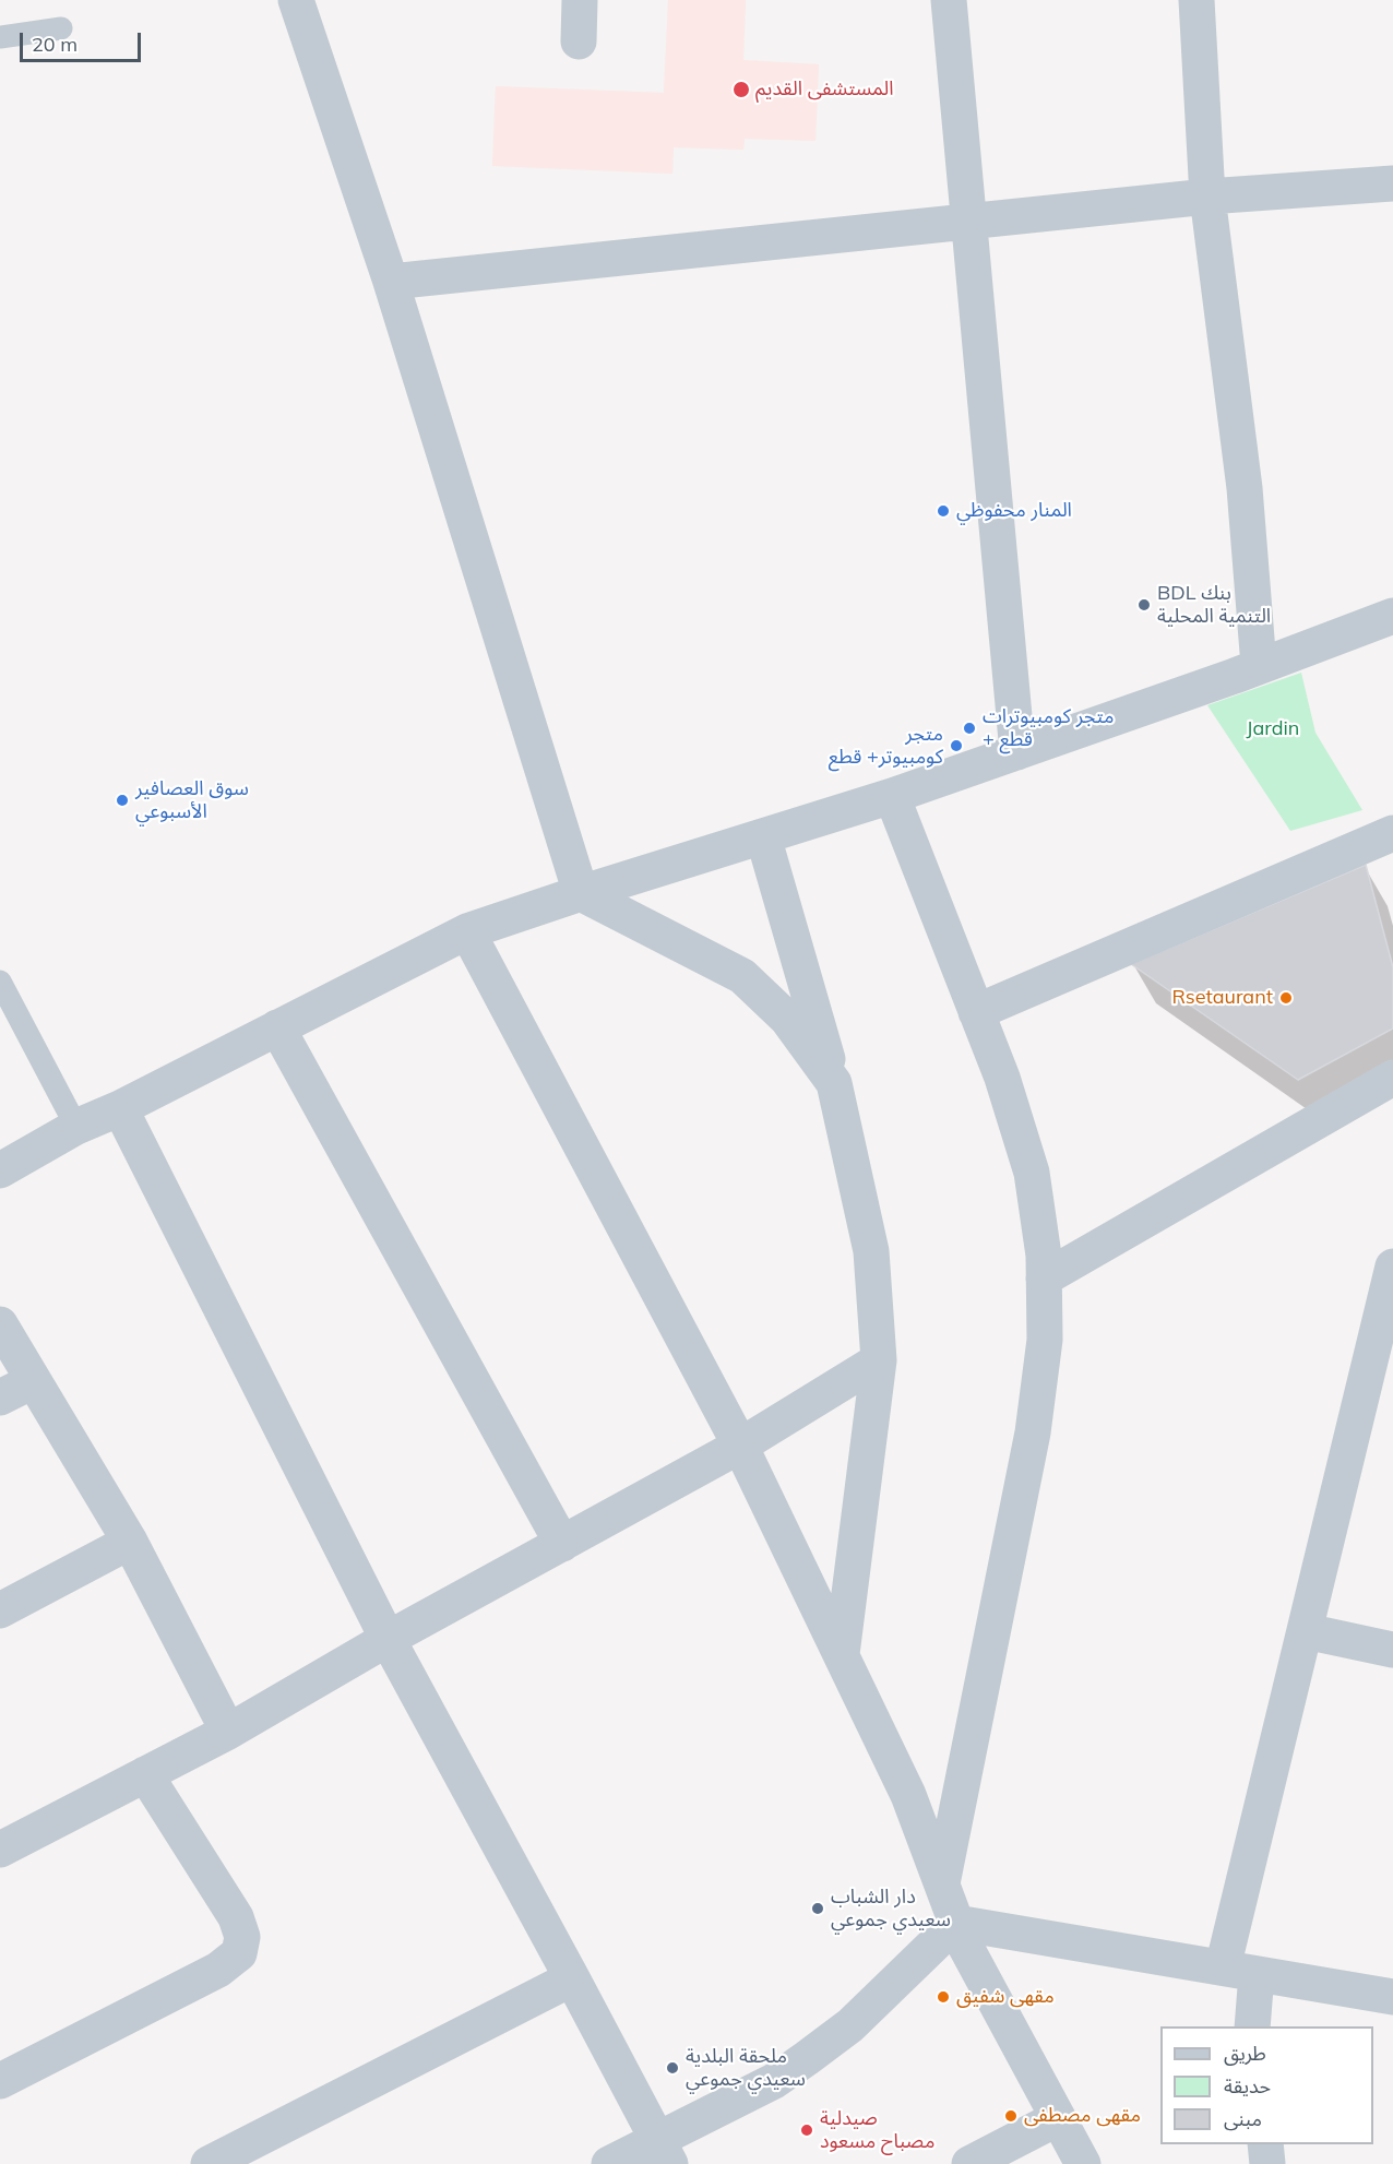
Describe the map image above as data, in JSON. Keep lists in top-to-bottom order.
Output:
{
  "parks": ["Jardin"],
  "places": [
    "المستشفى القديم",
    "المنار محفوظي",
    "BDL بنك التنمية المحلية",
    "متجر كومبيوترات + قطع",
    "متجر كومبيوتر+ قطع",
    "سوق العصافير الأسبوعي",
    "Rsetaurant",
    "دار الشباب سعيدي جموعي",
    "مقهى شفيق",
    "ملحقة البلدية سعيدي جموعي",
    "مقهى مصطفى",
    "صيدلية مصباح مسعود"
  ],
  "legend": ["طريق", "حديقة", "مبنى"],
  "scale_bar": "20 m"
}
